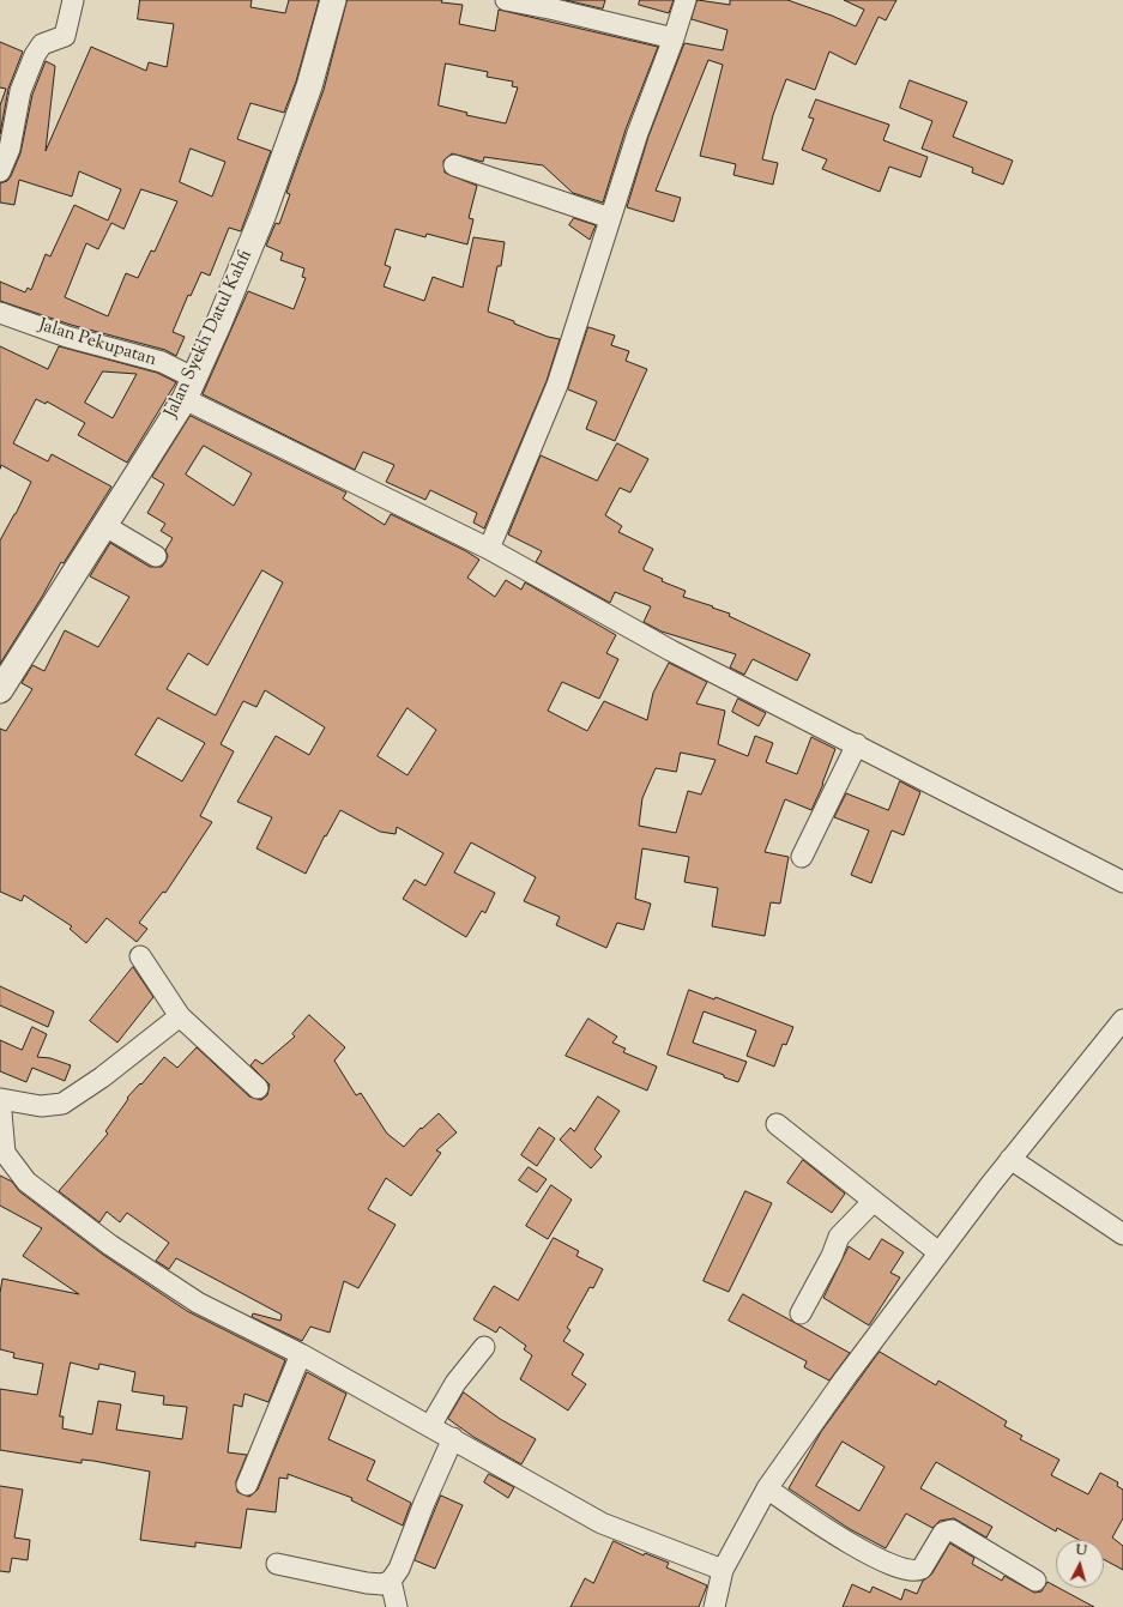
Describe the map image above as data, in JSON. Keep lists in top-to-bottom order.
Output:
{
  "streets": {
    "street": ["Jalan Syekh Datul Kahfi", "Jalan Pekupatan"]
  },
  "crossings": [
    ["Jalan Syekh Datul Kahfi", "Jalan Pekupatan"]
  ],
  "north": "top"
}
